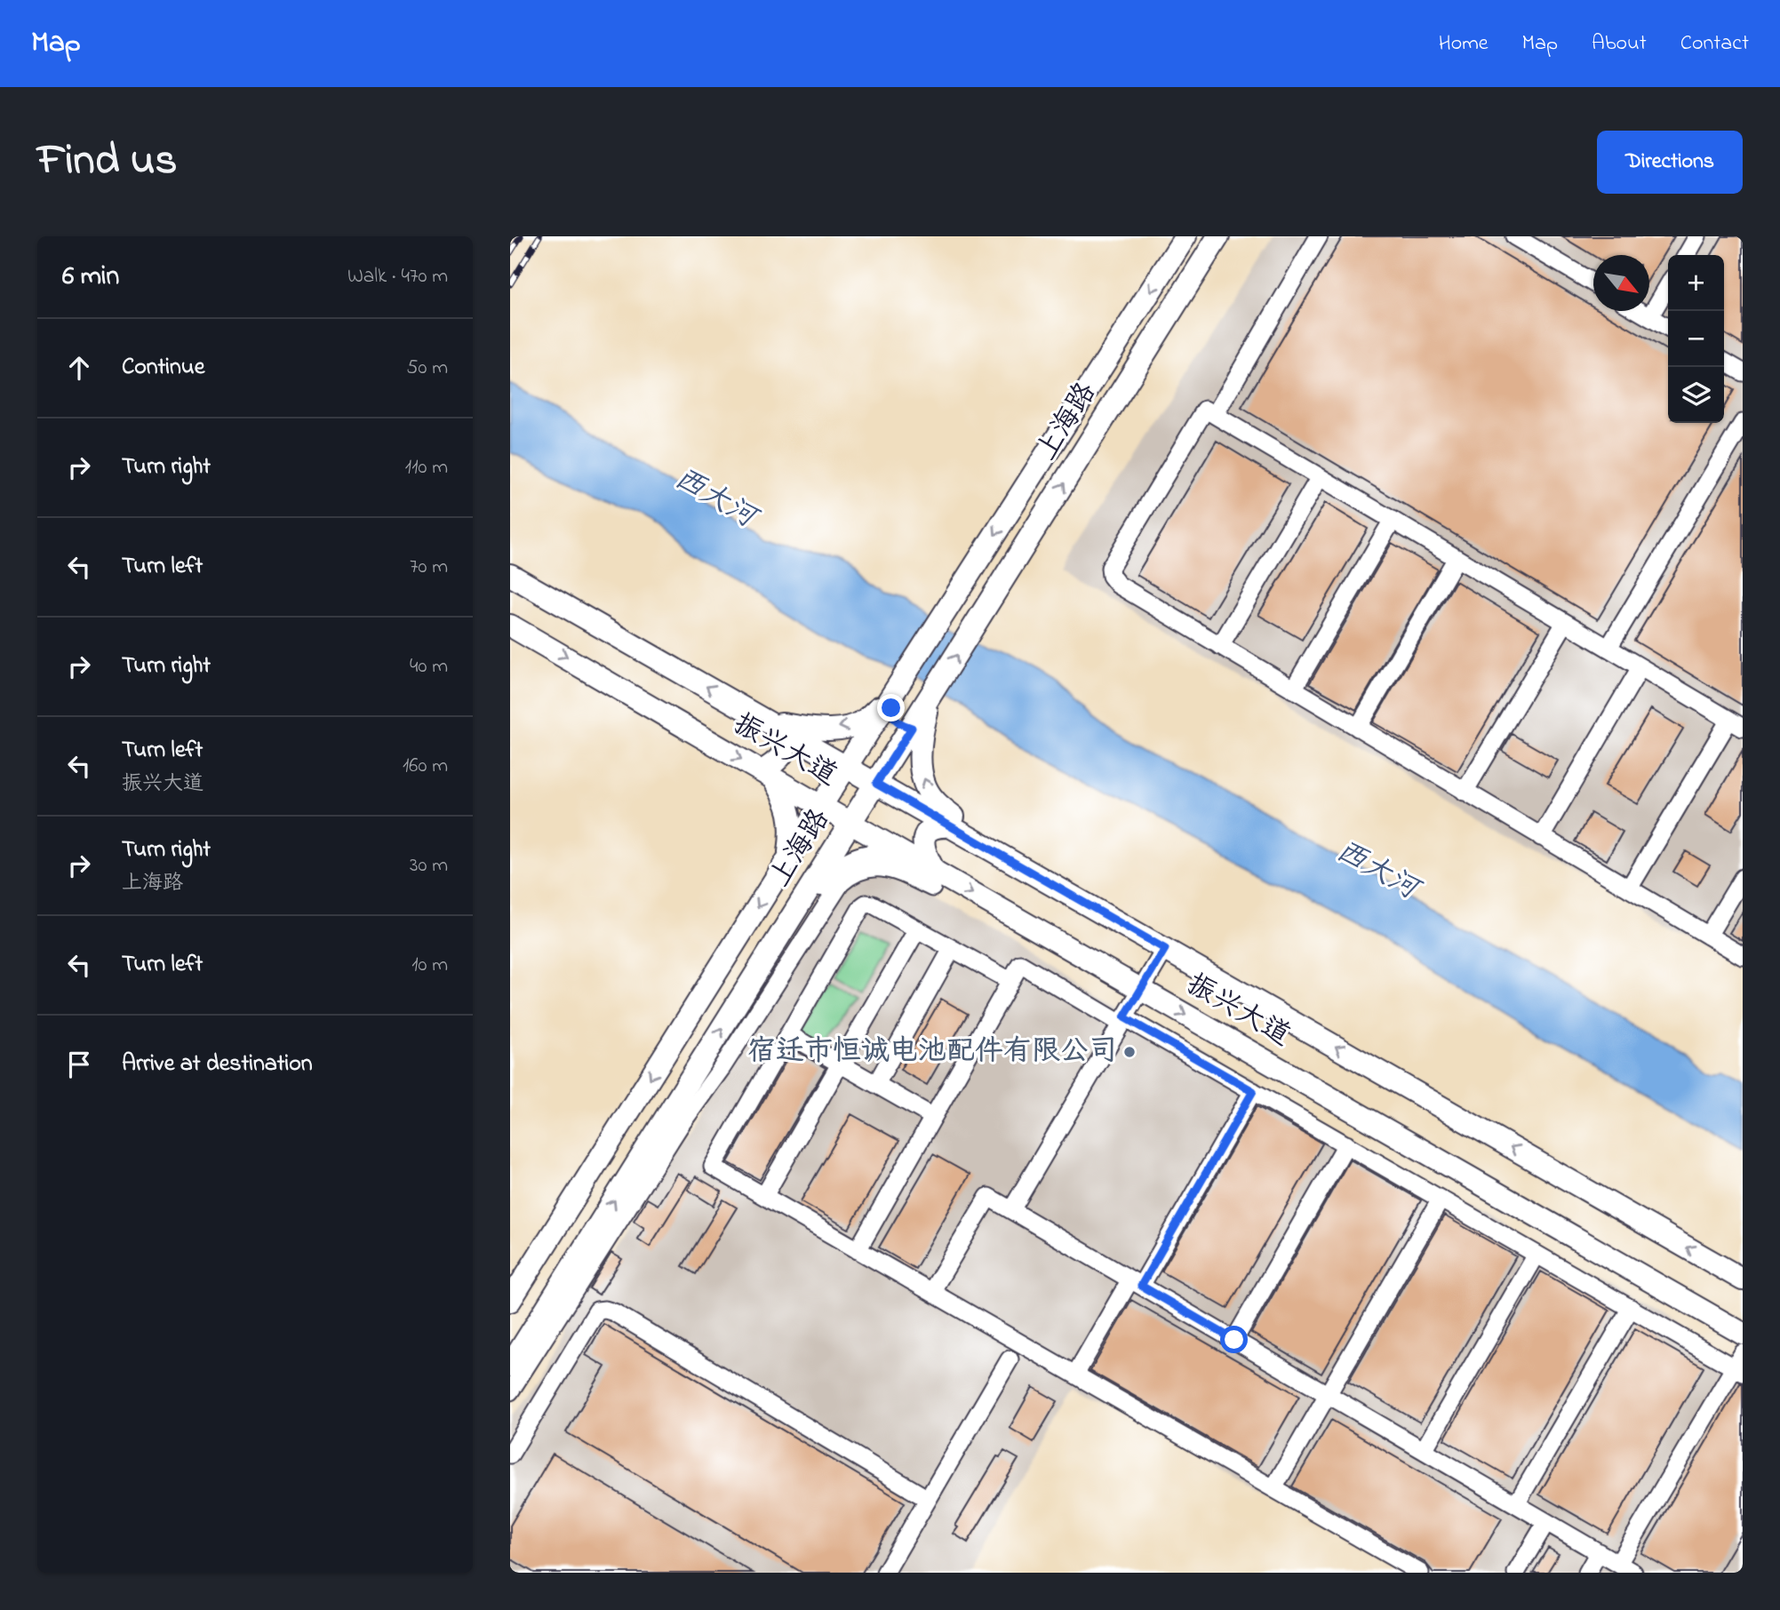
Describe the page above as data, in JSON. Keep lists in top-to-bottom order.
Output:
{
  "streets": {
    "main road": ["上海路", "振兴大道"]
  },
  "crossings": [
    ["上海路", "振兴大道"]
  ],
  "water": ["西大河"],
  "places": ["宿迁市恒诚电池配件有限公司"],
  "north": "bottom right",
  "page": {
    "header": "Map",
    "nav": [
      "Home",
      "Map",
      "About",
      "Contact"
    ],
    "title": "Find us",
    "buttons": "Directions",
    "heading": ["6 min", "Walk · 470 m"],
    "map_buttons": ["+", "−"],
    "list": [
      ["Continue", "50 m"],
      ["Turn right", "110 m"],
      ["Turn left", "70 m"],
      ["Turn right", "40 m"],
      ["Turn left", "振兴大道", "160 m"],
      ["Turn right", "上海路", "30 m"],
      ["Turn left", "10 m"],
      "Arrive at destination"
    ]
  }
}
